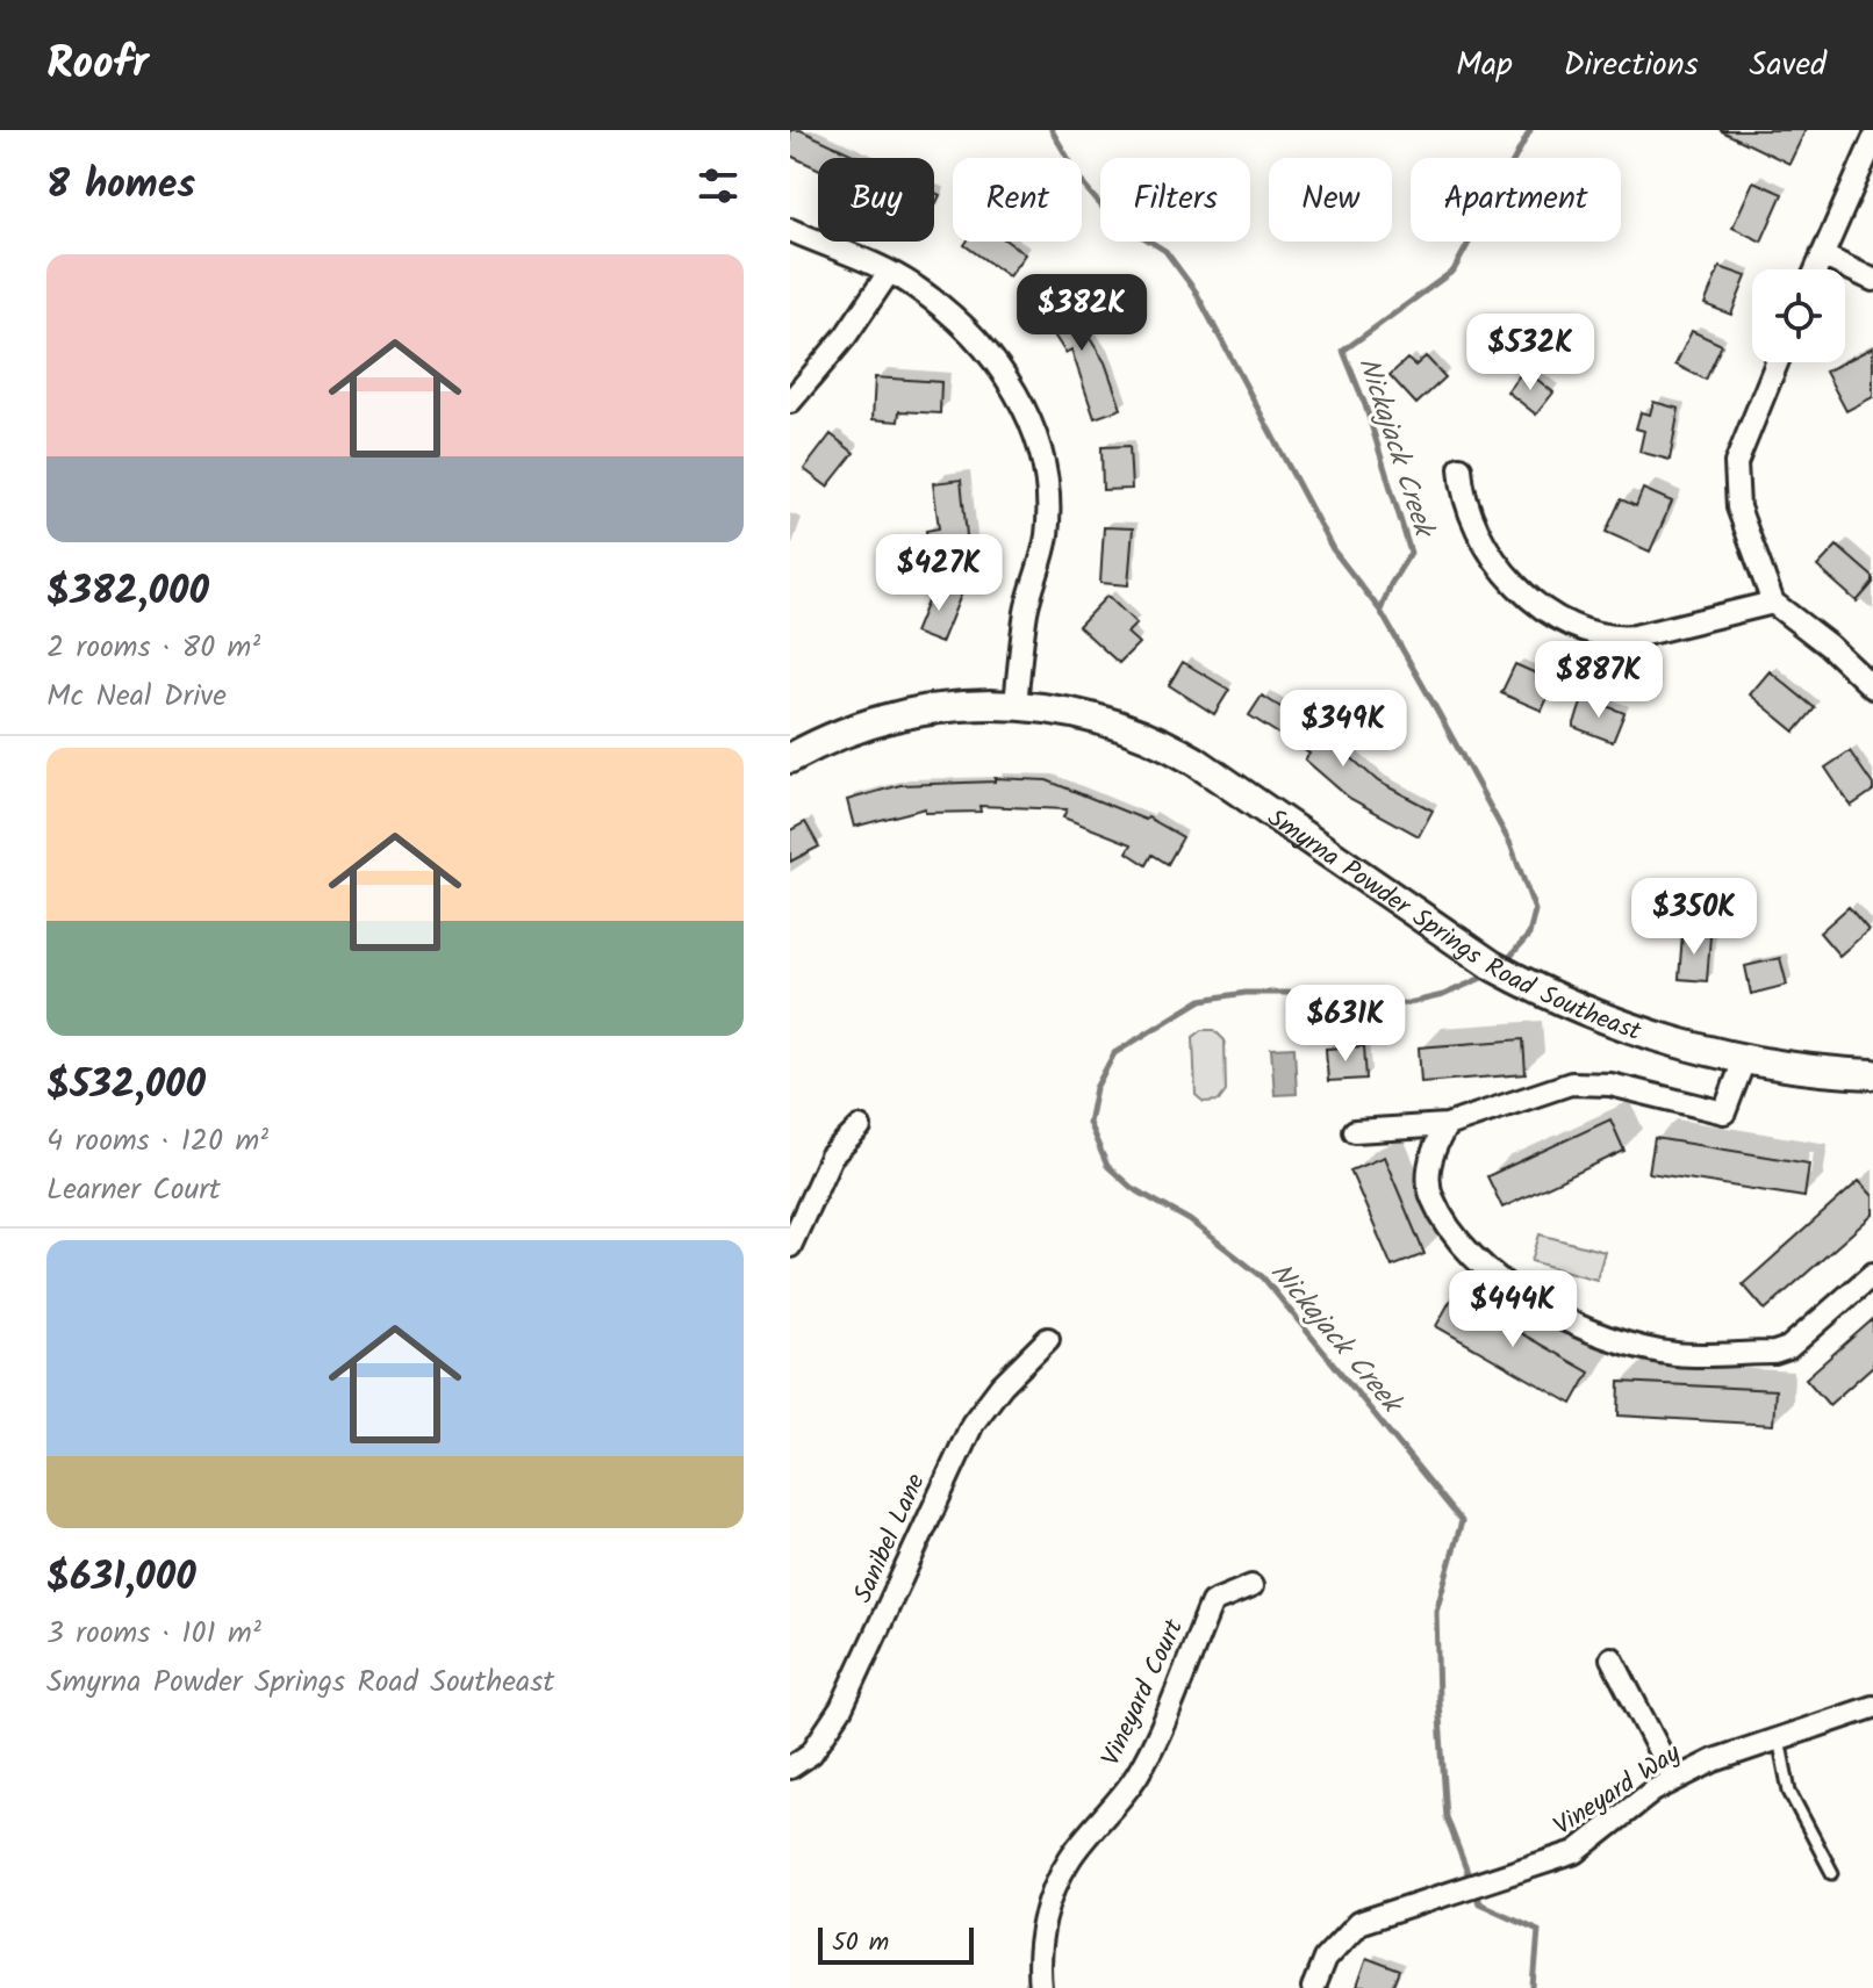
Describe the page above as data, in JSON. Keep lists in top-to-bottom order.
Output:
{
  "streets": {
    "street": [
      "Smyrna Powder Springs Road Southeast",
      "Sanibel Lane",
      "Vineyard Court",
      "Vineyard Way"
    ]
  },
  "water": ["Nickajack Creek"],
  "scale_bar": "50 m",
  "page": {
    "header": "Roofr",
    "nav": ["Map", "Directions", "Saved"],
    "heading": "8 homes",
    "chip": [
      "Buy",
      "Rent",
      "Filters",
      "New",
      "Apartment"
    ],
    "list": [
      {
        "name": "$382,000",
        "note": "2 rooms · 80 m² · Mc Neal Drive"
      },
      {
        "name": "$532,000",
        "note": "4 rooms · 120 m² · Learner Court"
      },
      {
        "name": "$631,000",
        "note": "3 rooms · 101 m² · Smyrna Powder Springs Road Southeast"
      }
    ],
    "price": [
      "$382K",
      "$532K",
      "$427K",
      "$887K",
      "$349K",
      "$350K",
      "$631K",
      "$444K"
    ],
    "scale": "50 m"
  }
}
